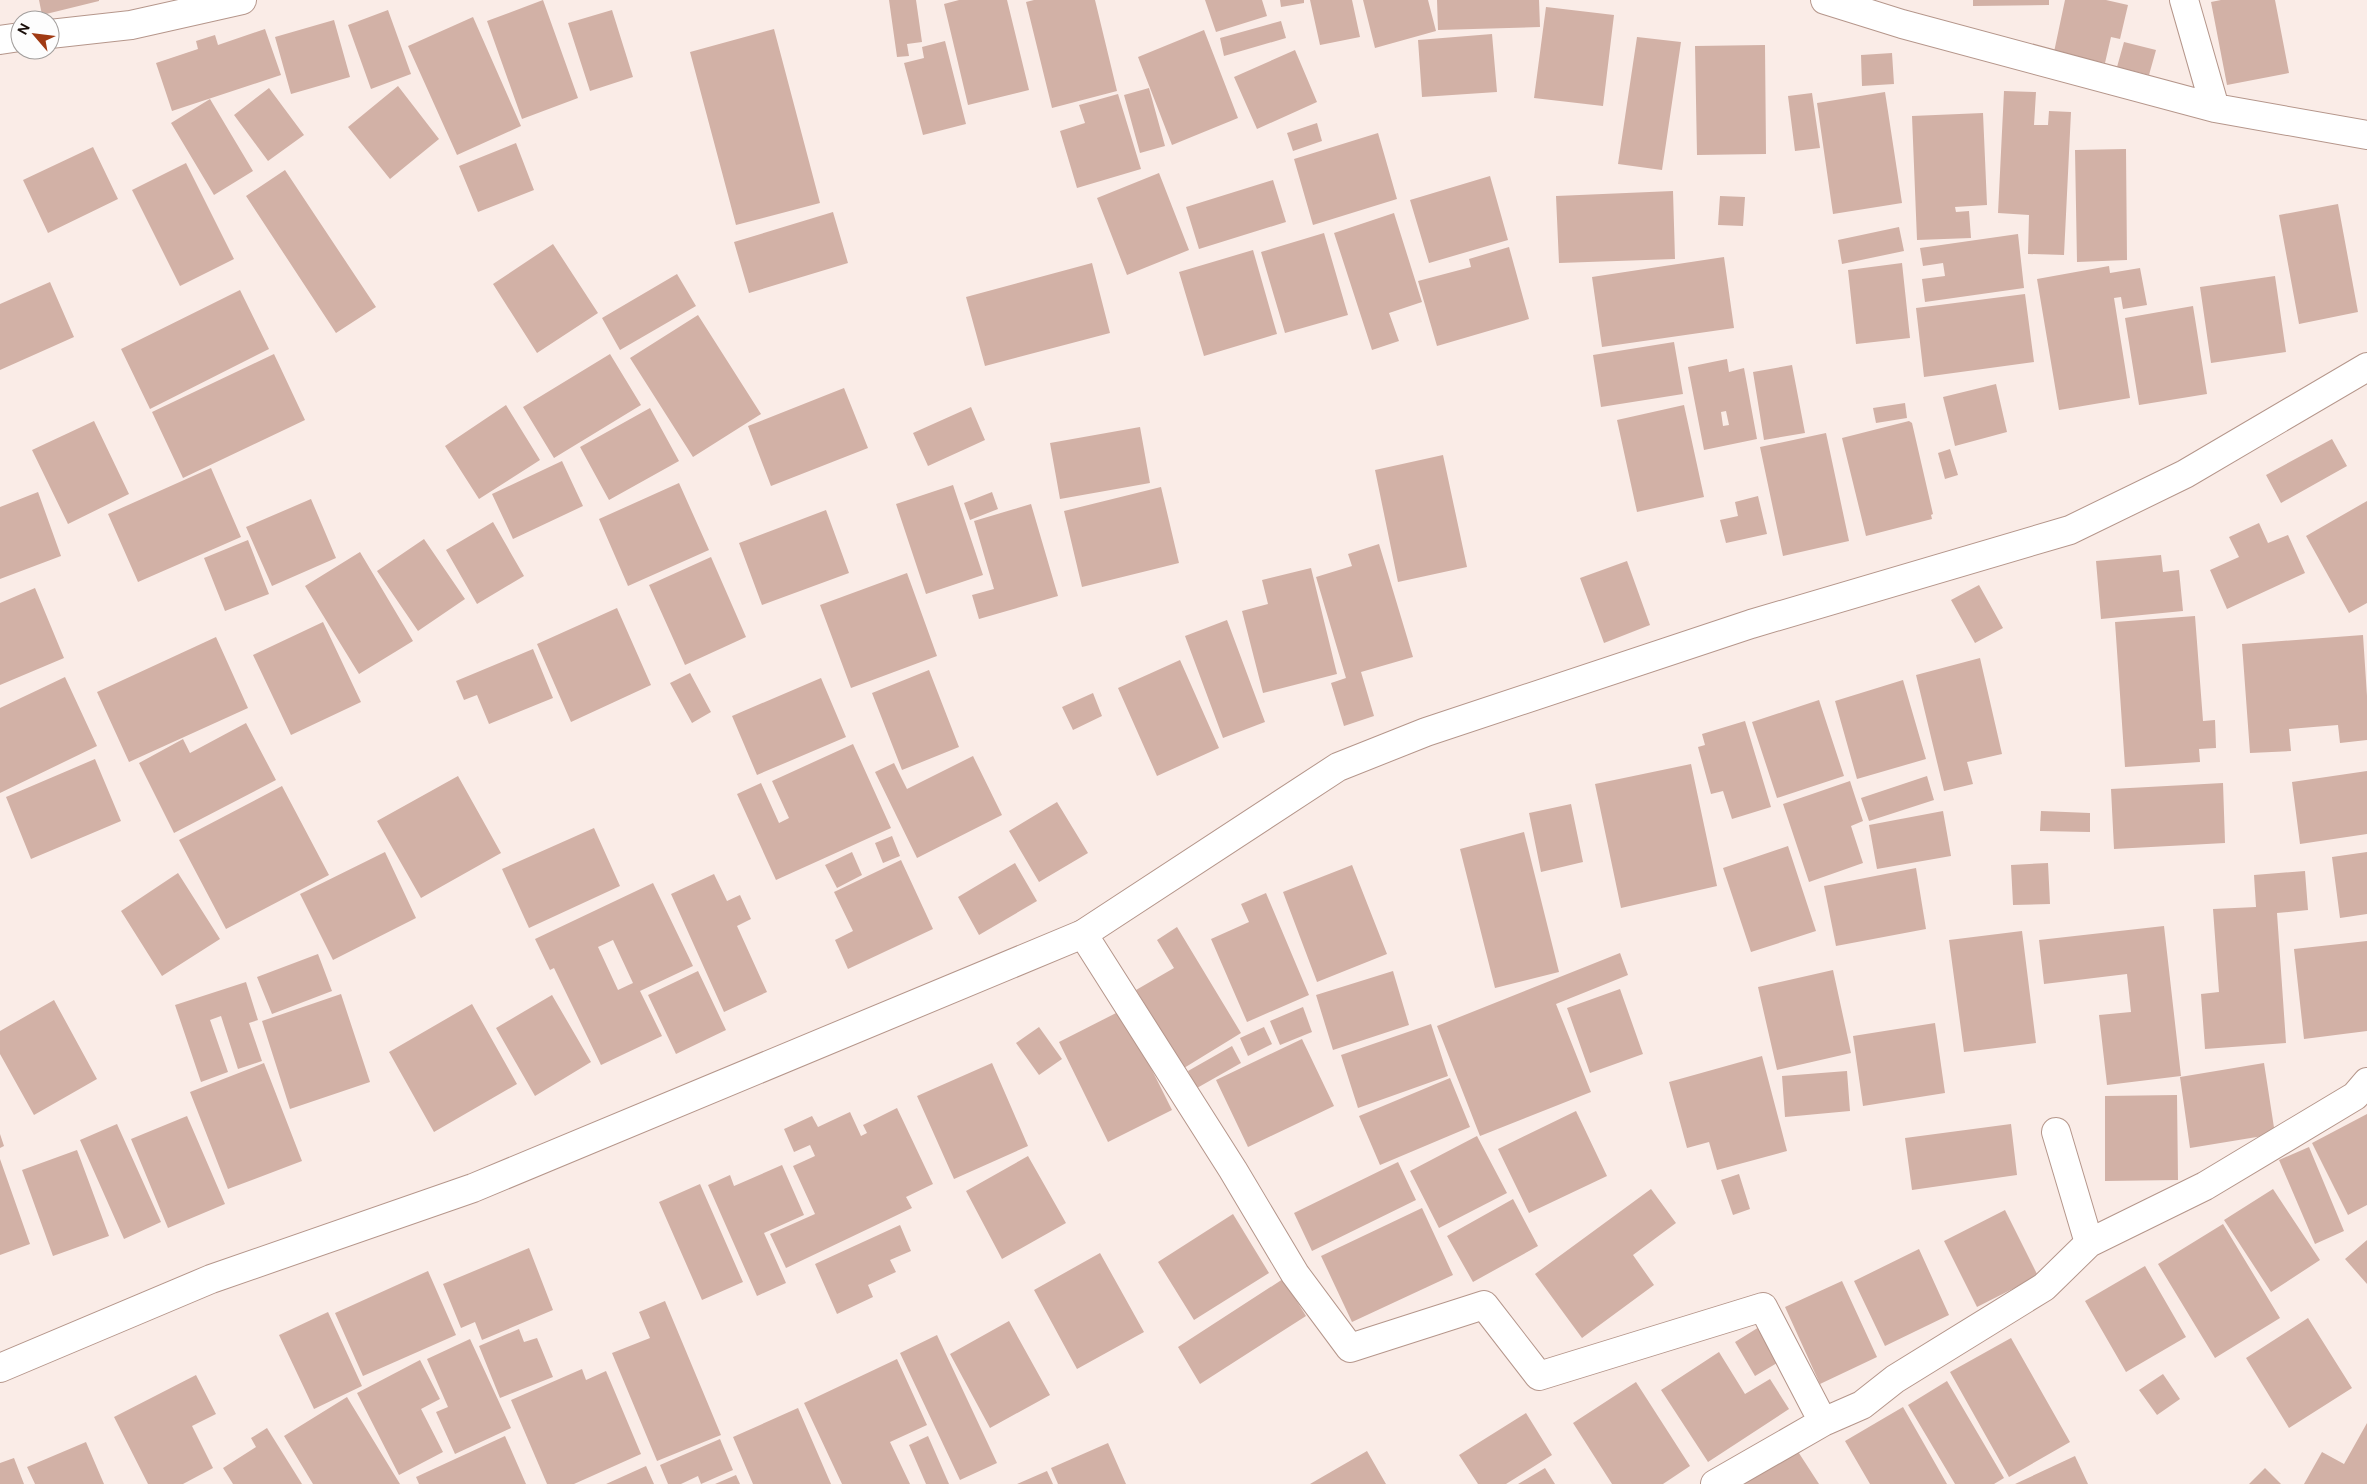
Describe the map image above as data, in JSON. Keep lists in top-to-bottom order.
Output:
{
  "north": "top left"
}
